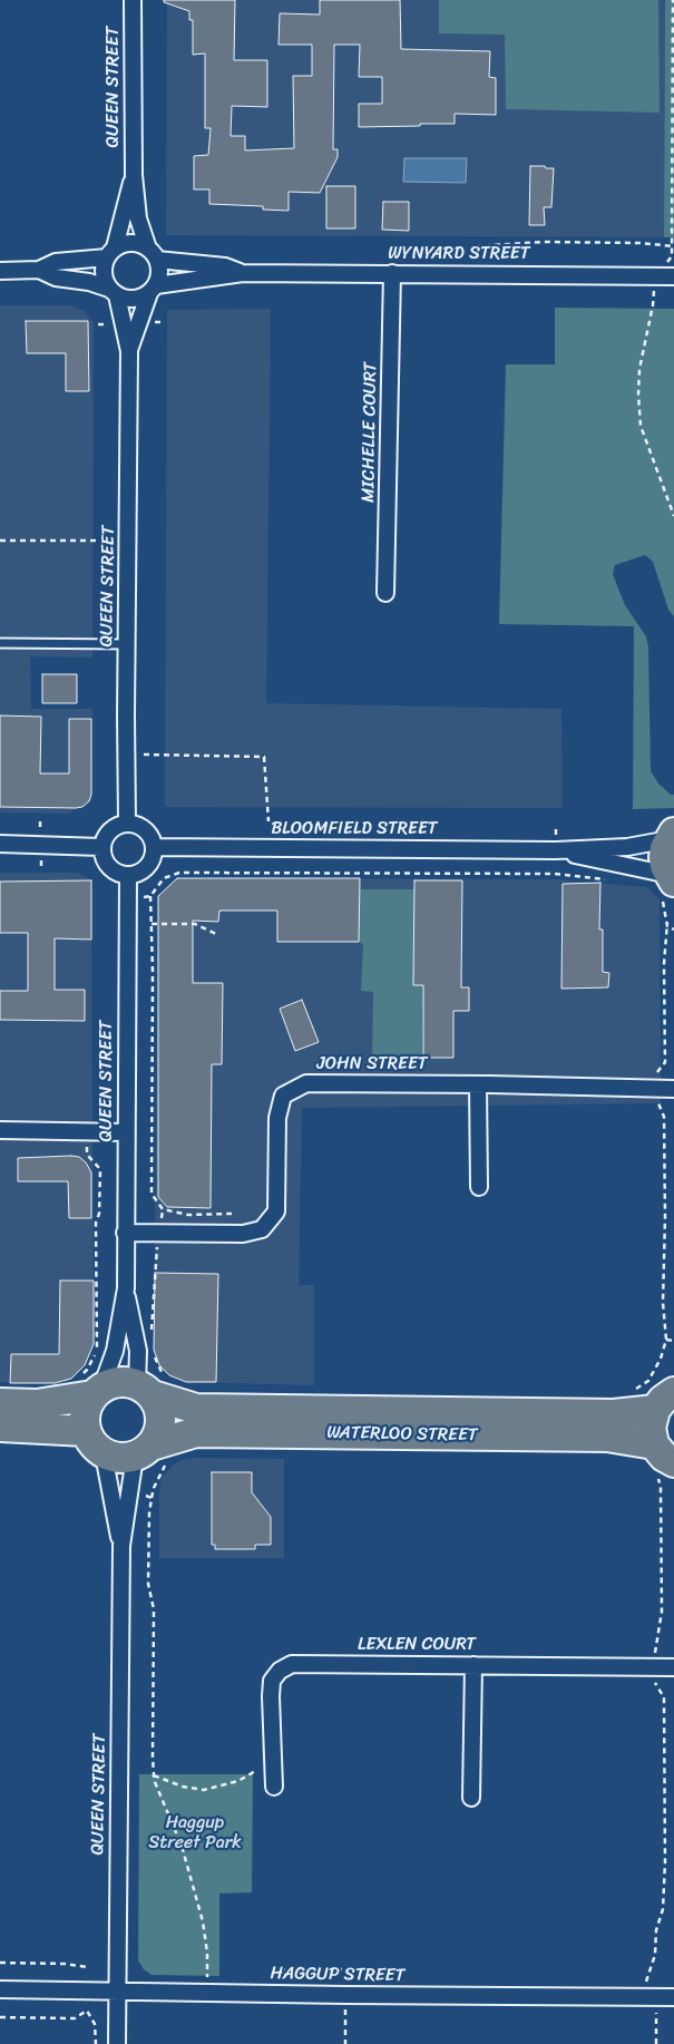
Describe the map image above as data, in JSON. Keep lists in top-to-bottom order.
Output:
{
  "streets": {
    "highway": ["WATERLOO STREET"],
    "street": [
      "QUEEN STREET",
      "WYNYARD STREET",
      "MICHELLE COURT",
      "BLOOMFIELD STREET",
      "JOHN STREET",
      "LEXLEN COURT",
      "HAGGUP STREET"
    ]
  },
  "crossings": [
    ["QUEEN STREET", "WYNYARD STREET"],
    ["QUEEN STREET", "BLOOMFIELD STREET"],
    ["QUEEN STREET", "JOHN STREET"],
    ["QUEEN STREET", "WATERLOO STREET"],
    ["QUEEN STREET", "HAGGUP STREET"],
    ["WYNYARD STREET", "MICHELLE COURT"]
  ],
  "parks": ["Haggup Street Park"]
}
